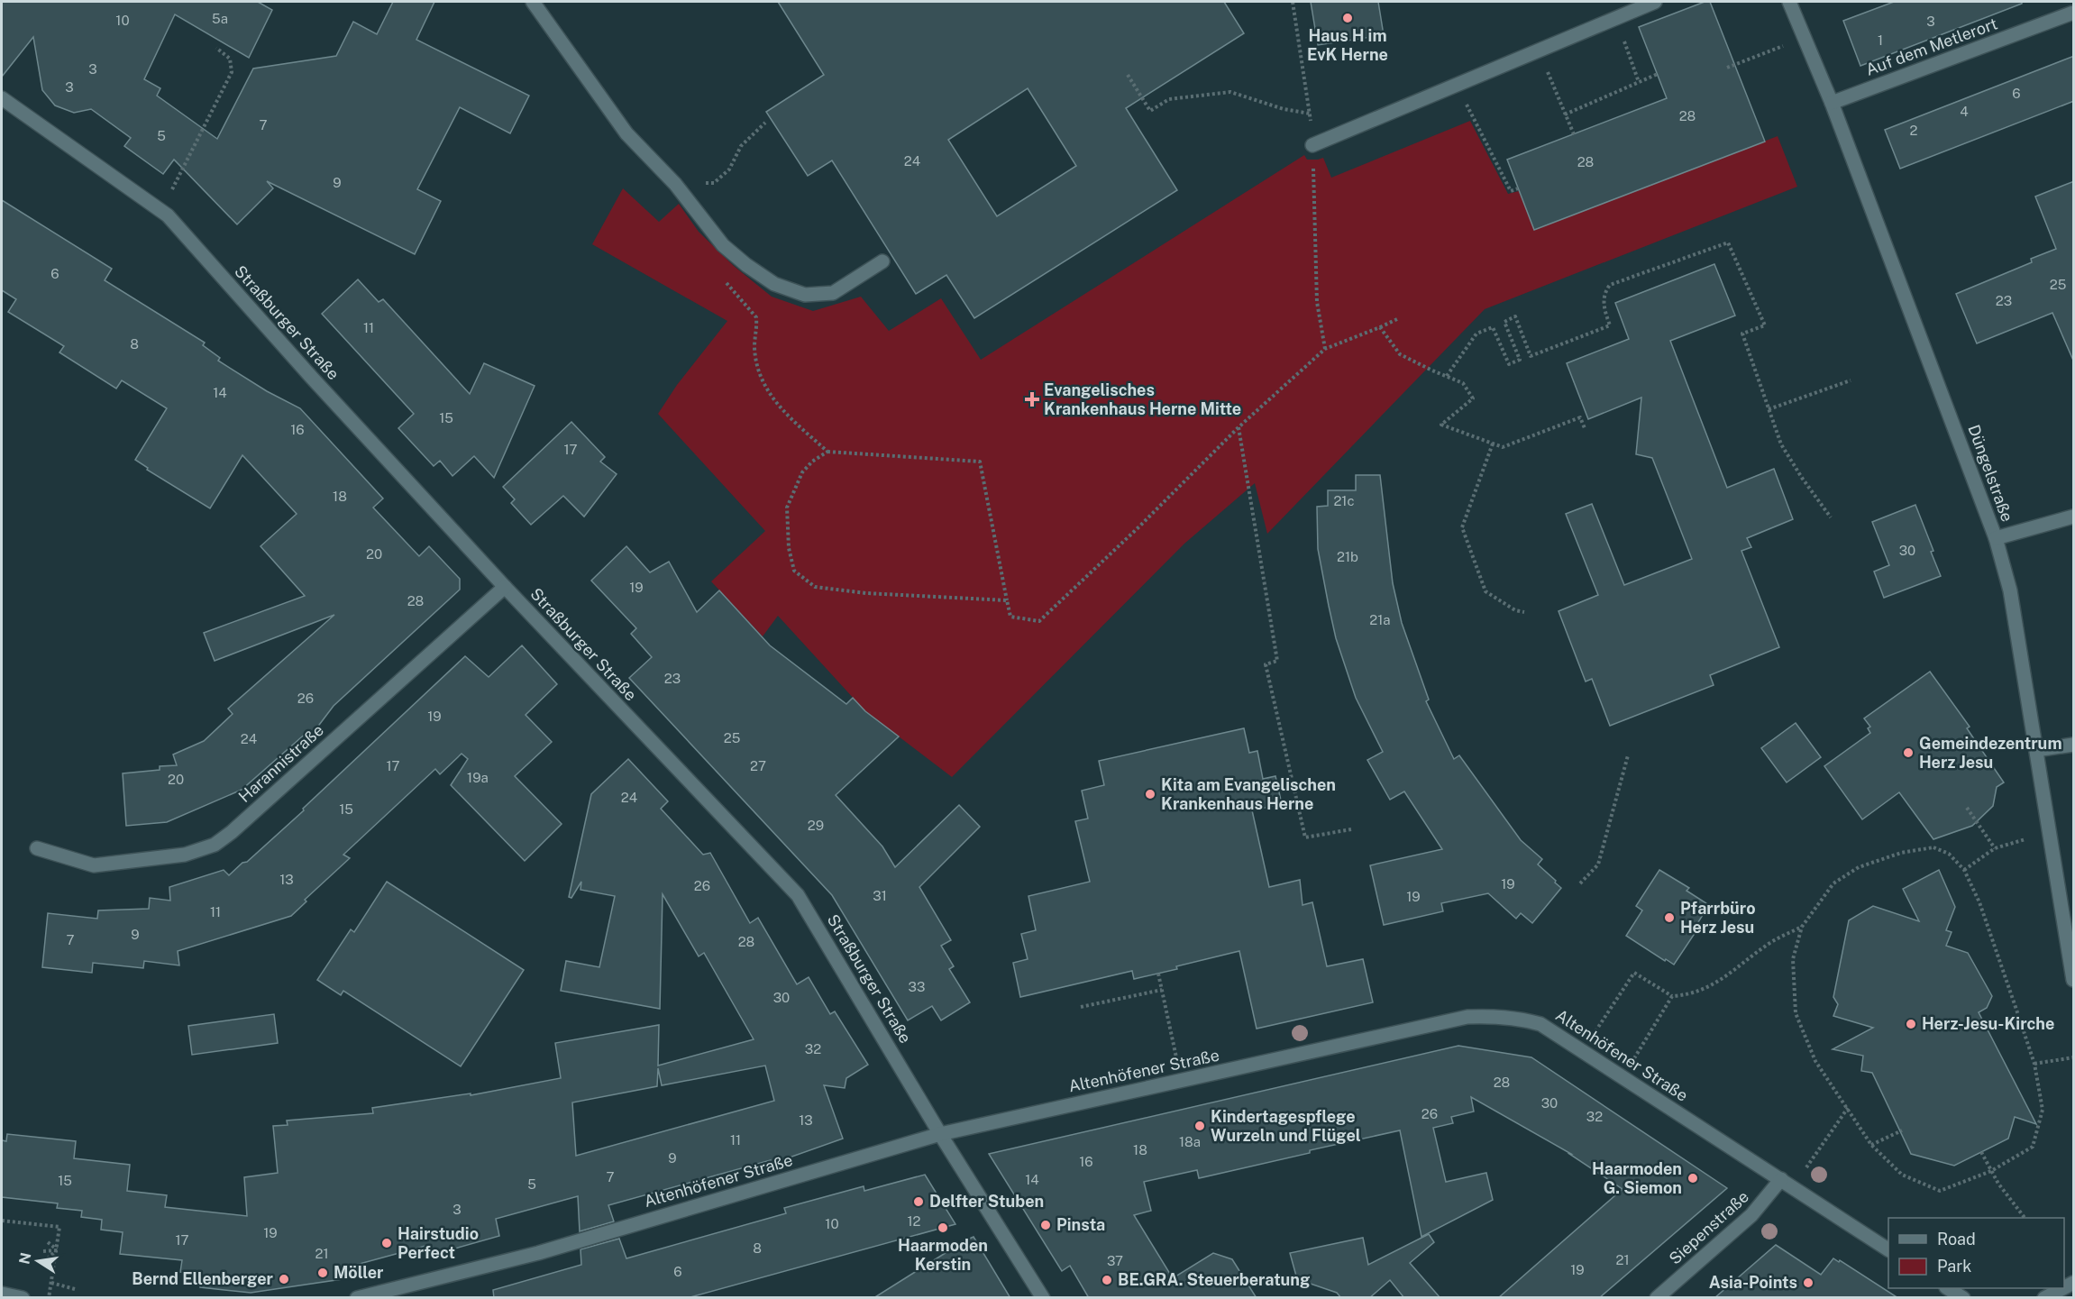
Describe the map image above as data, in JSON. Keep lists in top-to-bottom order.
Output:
{
  "streets": {
    "street": [
      "Auf dem Metlerort",
      "Straßburger Straße",
      "Düngelstraße",
      "Harannistraße",
      "Altenhöfener Straße",
      "Siepenstraße"
    ]
  },
  "crossings": [
    ["Auf dem Metlerort", "Düngelstraße"],
    ["Straßburger Straße", "Harannistraße"],
    ["Straßburger Straße", "Altenhöfener Straße"],
    ["Altenhöfener Straße", "Siepenstraße"]
  ],
  "places": {
    "other": [
      "Haus H im EvK Herne",
      "Gemeindezentrum Herz Jesu",
      "Kita am Evangelischen Krankenhaus Herne",
      "Pfarrbüro Herz Jesu",
      "Herz-Jesu-Kirche",
      "Kindertagespflege Wurzeln und Flügel",
      "Haarmoden G. Siemon",
      "Delfter Stuben",
      "Pinsta",
      "Haarmoden Kerstin",
      "Hairstudio Perfect",
      "Möller",
      "Bernd Ellenberger",
      "BE.GRA. Steuerberatung",
      "Asia-Points"
    ],
    "health": ["Evangelisches Krankenhaus Herne Mitte"]
  },
  "house_numbers": [
    "5a",
    "10",
    "3",
    "1",
    "3",
    "3",
    "6",
    "4",
    "28",
    "7",
    "2",
    "5",
    "24",
    "28",
    "9",
    "6",
    "25",
    "23",
    "11",
    "8",
    "14",
    "15",
    "16",
    "17",
    "18",
    "21c",
    "30",
    "20",
    "21b",
    "19",
    "28",
    "21a",
    "23",
    "26",
    "19",
    "25",
    "24",
    "17",
    "27",
    "19a",
    "20",
    "24",
    "15",
    "29",
    "13",
    "19",
    "26",
    "31",
    "19",
    "11",
    "9",
    "7",
    "28",
    "33",
    "30",
    "32",
    "28",
    "30",
    "26",
    "32",
    "13",
    "11",
    "18a",
    "18",
    "9",
    "16",
    "7",
    "14",
    "15",
    "5",
    "3",
    "12",
    "10",
    "19",
    "17",
    "8",
    "21",
    "21",
    "37",
    "19",
    "6"
  ],
  "legend": ["Road", "Park"],
  "north": "left"
}
